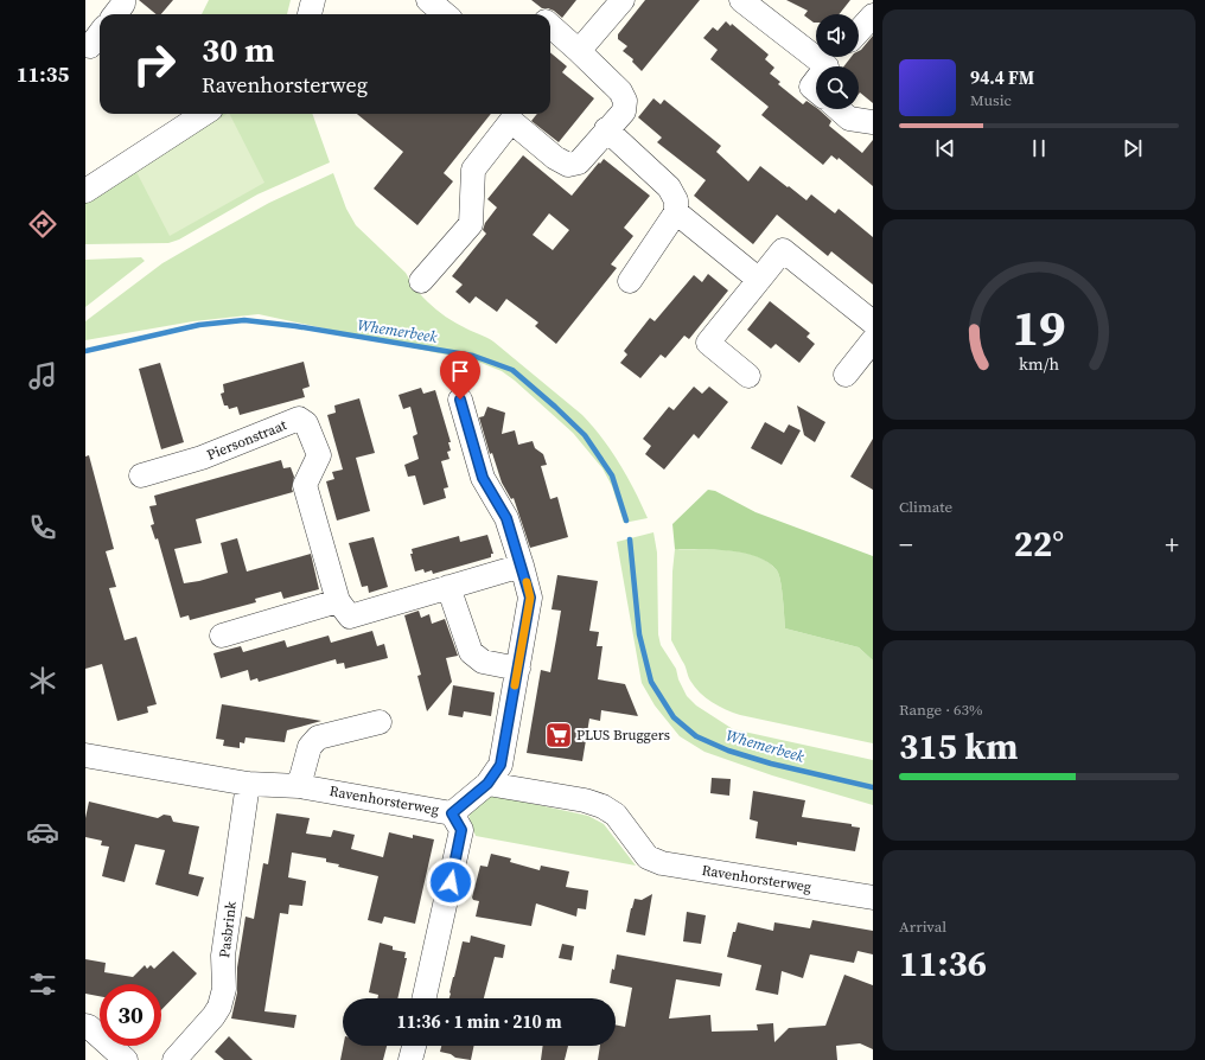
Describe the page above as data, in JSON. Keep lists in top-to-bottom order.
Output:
{
  "streets": {
    "street": ["Piersonstraat", "Ravenhorsterweg", "Pasbrink"]
  },
  "crossings": [
    ["Ravenhorsterweg", "Pasbrink"]
  ],
  "water": ["Whemerbeek"],
  "places": {
    "supermarket": ["PLUS Bruggers"]
  },
  "page": {
    "tabs": "11:35",
    "turn": ["30 m", "Ravenhorsterweg"],
    "song": ["94.4 FM", "Music"],
    "tile": [
      "Climate",
      ["Range · 63%", "315 km"],
      ["Arrival", "11:36"]
    ],
    "heat": ["−", "22°", "+"],
    "limit": "30",
    "trip": "11:36 · 1 min · 210 m",
    "gauge": ["19", "km/h"]
  }
}
